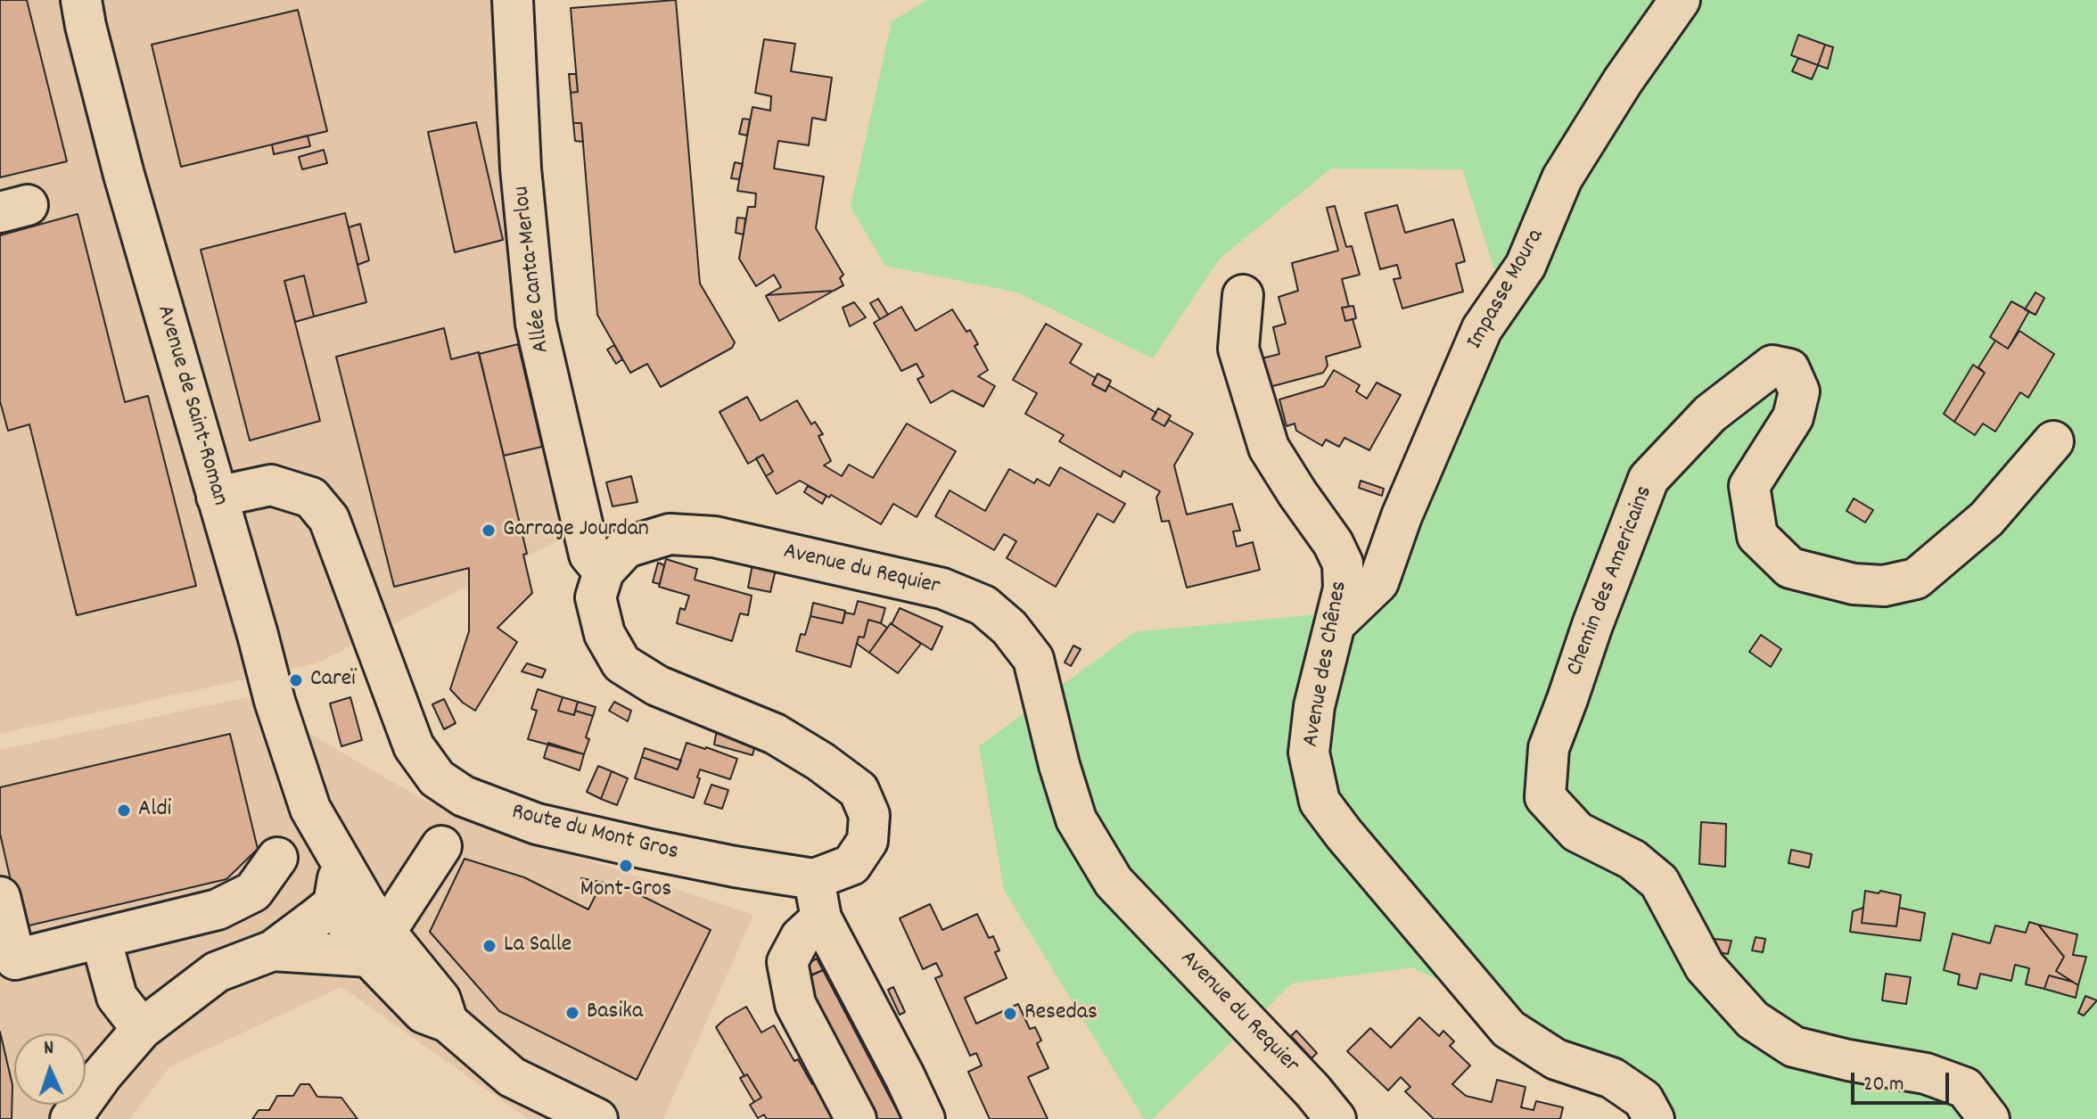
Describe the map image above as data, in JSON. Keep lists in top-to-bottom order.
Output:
{
  "streets": {
    "street": [
      "Allée Canta-Merlou",
      "Impasse Moura",
      "Avenue de Saint-Roman",
      "Avenue du Requier",
      "Chemin des Americains",
      "Avenue des Chênes",
      "Route du Mont Gros"
    ]
  },
  "crossings": [
    ["Allée Canta-Merlou", "Avenue du Requier"],
    ["Impasse Moura", "Avenue des Chênes"],
    ["Avenue de Saint-Roman", "Route du Mont Gros"]
  ],
  "places": [
    "Garrage Jourdan",
    "Careï",
    "Aldi",
    "Mont-Gros",
    "La Salle",
    "Basika",
    "Resedas"
  ],
  "scale_bar": "20 m",
  "north": "top"
}
